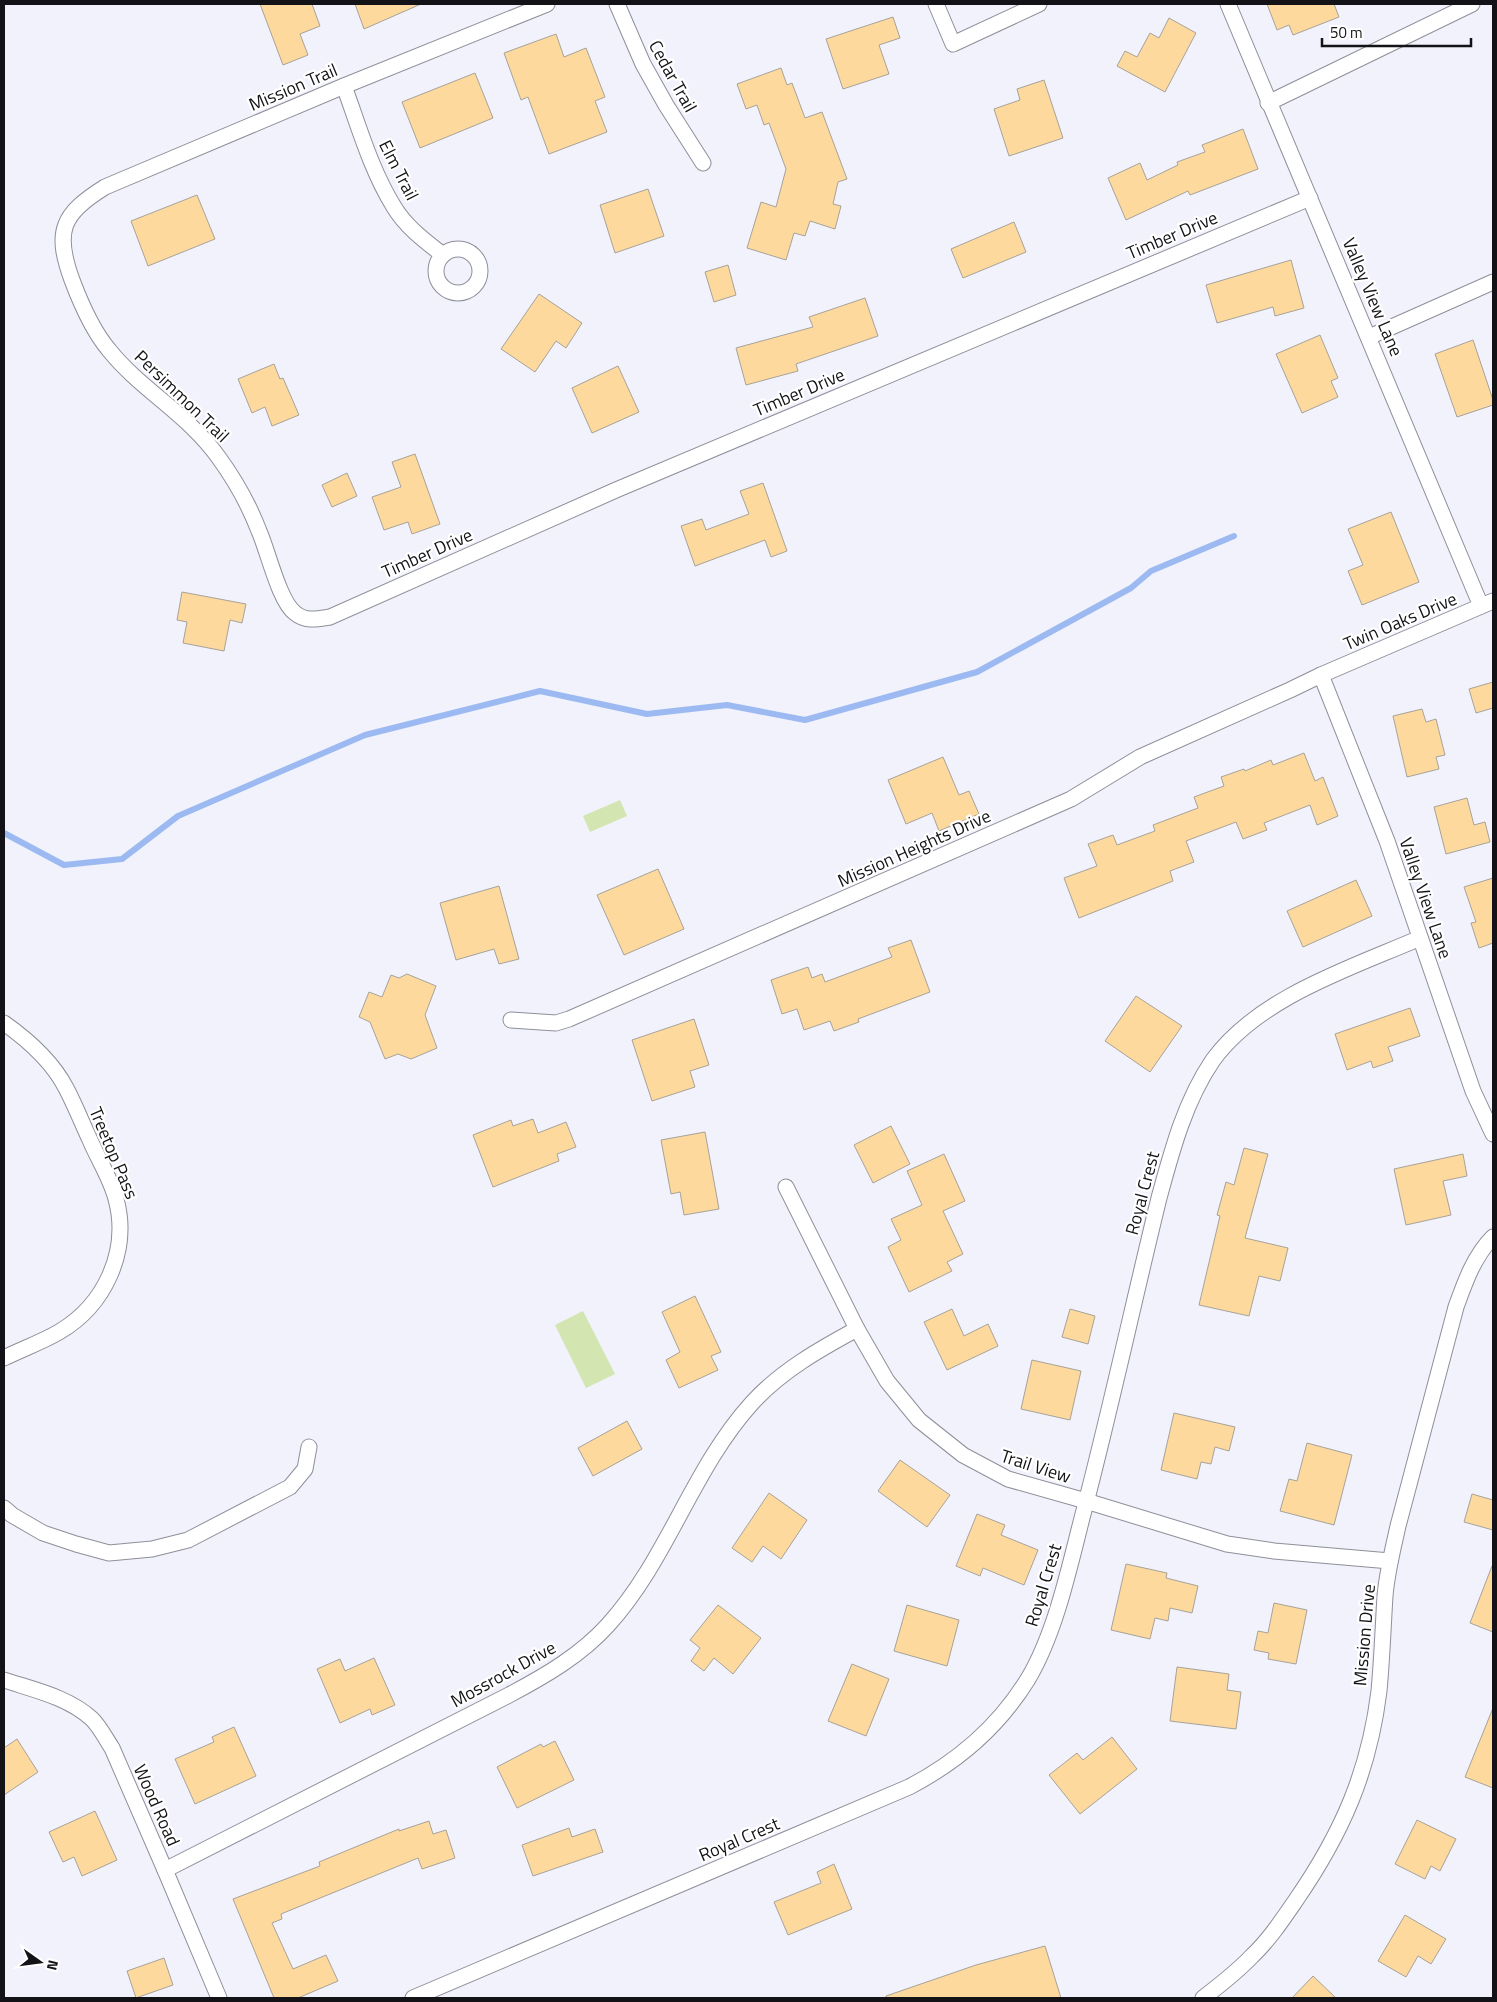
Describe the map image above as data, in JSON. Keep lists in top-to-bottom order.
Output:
{
  "streets": {
    "street": [
      "Cedar Trail",
      "Mission Trail",
      "Elm Trail",
      "Timber Drive",
      "Valley View Lane",
      "Persimmon Trail",
      "Twin Oaks Drive",
      "Mission Heights Drive",
      "Treetop Pass",
      "Royal Crest",
      "Trail View",
      "Mission Drive",
      "Mossrock Drive",
      "Wood Road"
    ]
  },
  "crossings": [
    ["Mission Trail", "Elm Trail"],
    ["Mission Trail", "Persimmon Trail"],
    ["Timber Drive", "Valley View Lane"],
    ["Timber Drive", "Persimmon Trail"],
    ["Valley View Lane", "Twin Oaks Drive"],
    ["Valley View Lane", "Mission Heights Drive"],
    ["Valley View Lane", "Royal Crest"],
    ["Twin Oaks Drive", "Mission Heights Drive"],
    ["Royal Crest", "Trail View"],
    ["Trail View", "Mission Drive"],
    ["Trail View", "Mossrock Drive"],
    ["Mossrock Drive", "Wood Road"]
  ],
  "scale_bar": "50 m",
  "north": "right"
}
